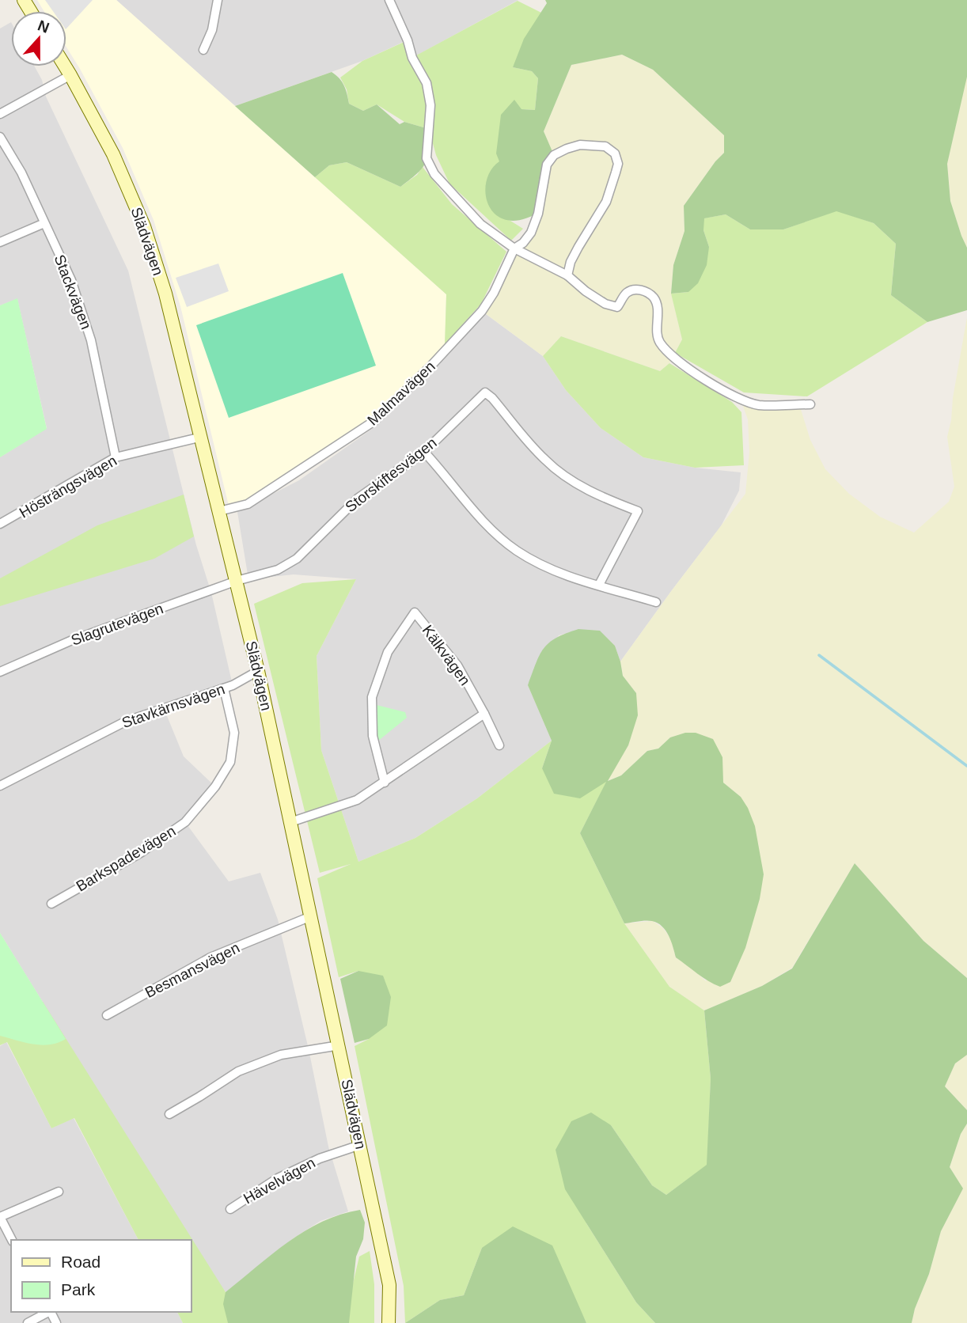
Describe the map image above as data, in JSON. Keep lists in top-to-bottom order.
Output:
{
  "streets": {
    "street": [
      "Slädvägen",
      "Stackvägen",
      "Malmavägen",
      "Storskiftesvägen",
      "Hösträngsvägen",
      "Slagrutevägen",
      "Kälkvägen",
      "Stavkärnsvägen",
      "Barkspadevägen",
      "Besmansvägen",
      "Hävelvägen"
    ]
  },
  "crossings": [
    ["Slädvägen", "Malmavägen"],
    ["Slädvägen", "Storskiftesvägen"],
    ["Slädvägen", "Hösträngsvägen"],
    ["Slädvägen", "Slagrutevägen"],
    ["Slädvägen", "Stavkärnsvägen"],
    ["Slädvägen", "Besmansvägen"],
    ["Slädvägen", "Hävelvägen"],
    ["Stackvägen", "Hösträngsvägen"],
    ["Storskiftesvägen", "Slagrutevägen"],
    ["Stavkärnsvägen", "Barkspadevägen"]
  ],
  "legend": ["Road", "Park"],
  "north": "top"
}
